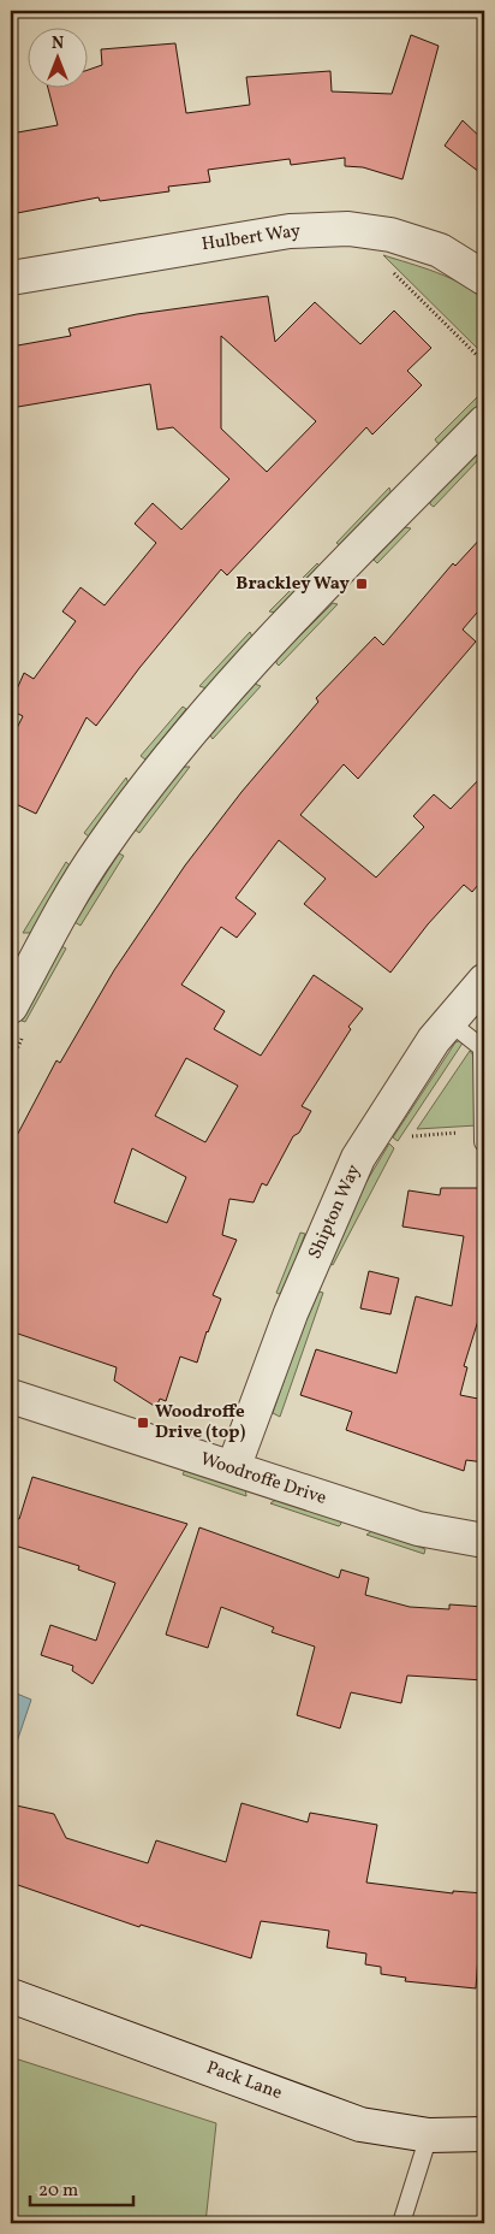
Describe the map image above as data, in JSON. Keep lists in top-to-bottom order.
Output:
{
  "streets": {
    "street": [
      "Hulbert Way",
      "Shipton Way",
      "Woodroffe Drive",
      "Pack Lane"
    ]
  },
  "crossings": [
    ["Shipton Way", "Woodroffe Drive"]
  ],
  "places": {
    "transit": ["Brackley Way", "Woodroffe Drive (top)"]
  },
  "scale_bar": "20 m",
  "north": "top"
}
